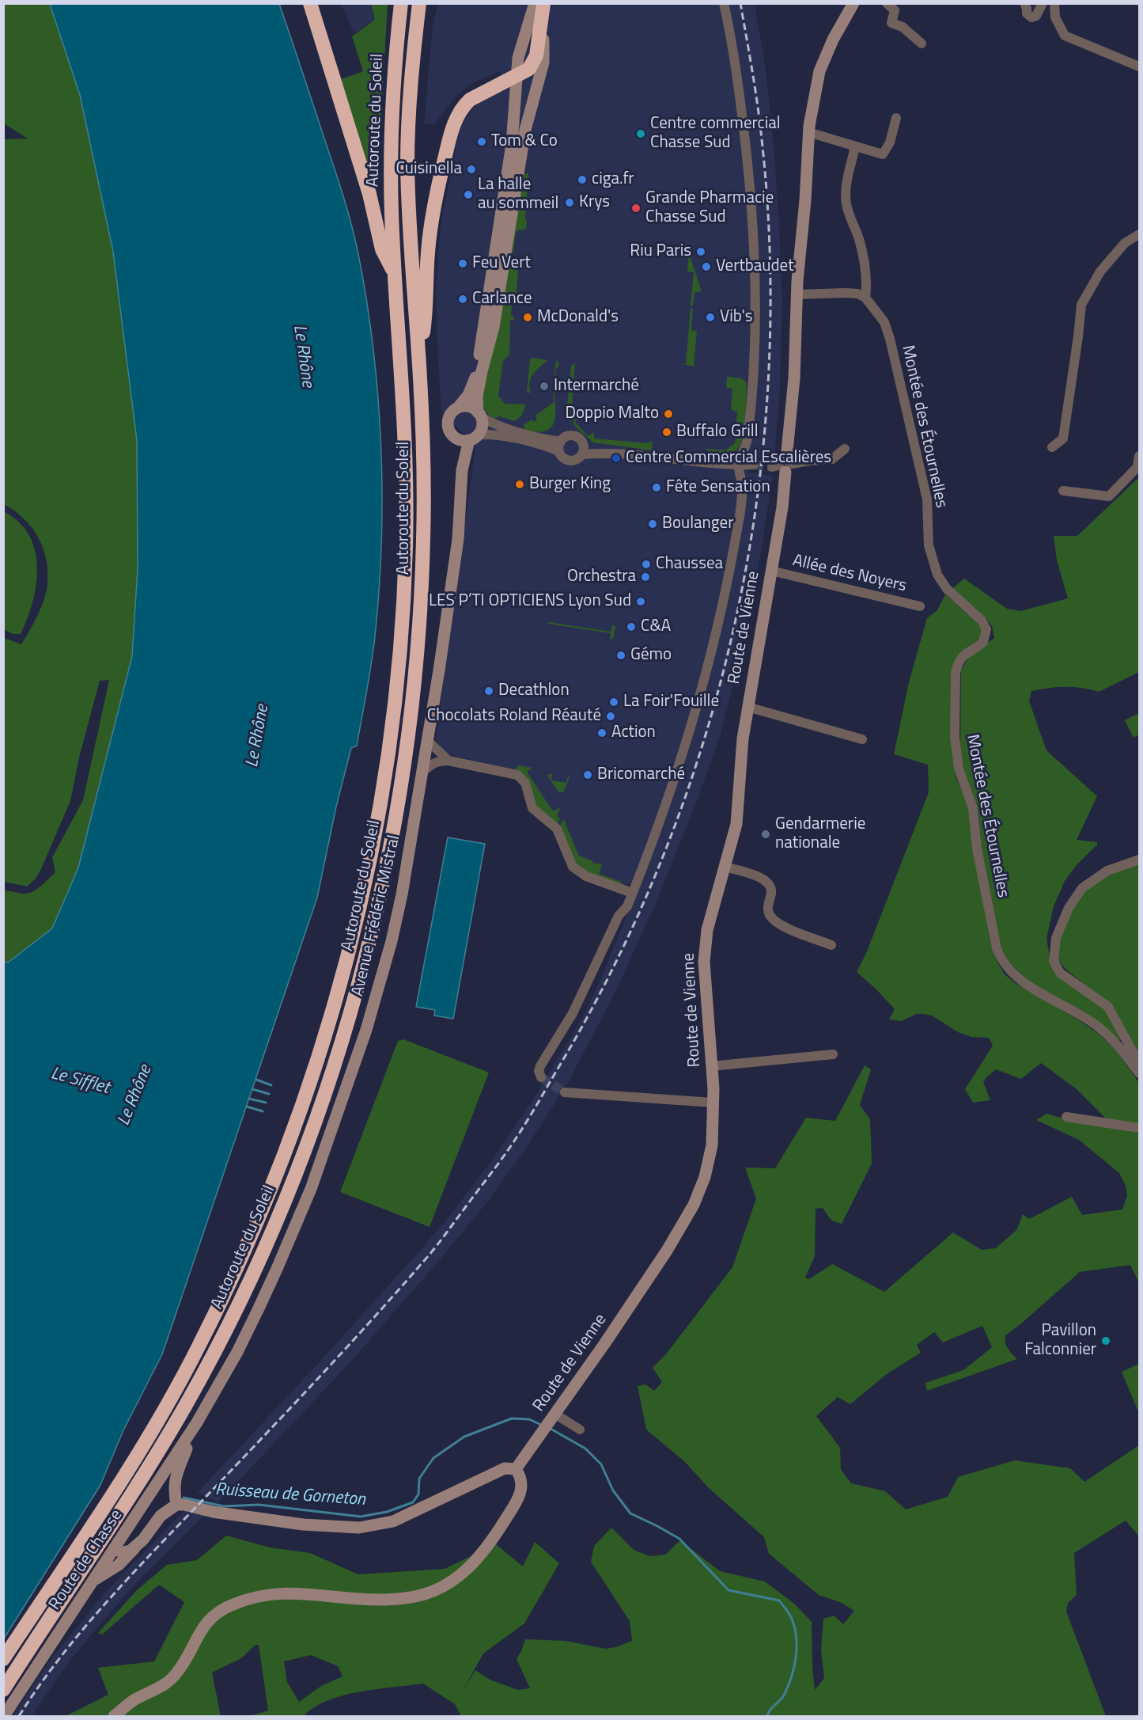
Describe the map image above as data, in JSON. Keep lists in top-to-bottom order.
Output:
{
  "streets": {
    "highway": ["Autoroute du Soleil"],
    "street": [
      "Montée des Étournelles",
      "Allée des Noyers",
      "Route de Vienne",
      "Avenue Frédéric Mistral",
      "Route de Chasse"
    ]
  },
  "crossings": [
    ["Allée des Noyers", "Route de Vienne"],
    ["Avenue Frédéric Mistral", "Route de Chasse"]
  ],
  "water": ["Le Rhône", "Le Sifflet", "Ruisseau de Gorneton"],
  "places": [
    "Centre commercial Chasse Sud",
    "Tom & Co",
    "Cuisinella",
    "ciga.fr",
    "La halle au sommeil",
    "Krys",
    "Grande Pharmacie Chasse Sud",
    "Riu Paris",
    "Feu Vert",
    "Vertbaudet",
    "Carlance",
    "McDonald's",
    "Vib's",
    "Intermarché",
    "Doppio Malto",
    "Buffalo Grill",
    "Centre Commercial Escalières",
    "Burger King",
    "Fête Sensation",
    "Boulanger",
    "Chaussea",
    "Orchestra",
    "LES P’TI OPTICIENS Lyon Sud",
    "C&A",
    "Gémo",
    "Decathlon",
    "La Foir'Fouille",
    "Chocolats Roland Réauté",
    "Action",
    "Bricomarché",
    "Gendarmerie nationale",
    "Pavillon Falconnier"
  ]
}
